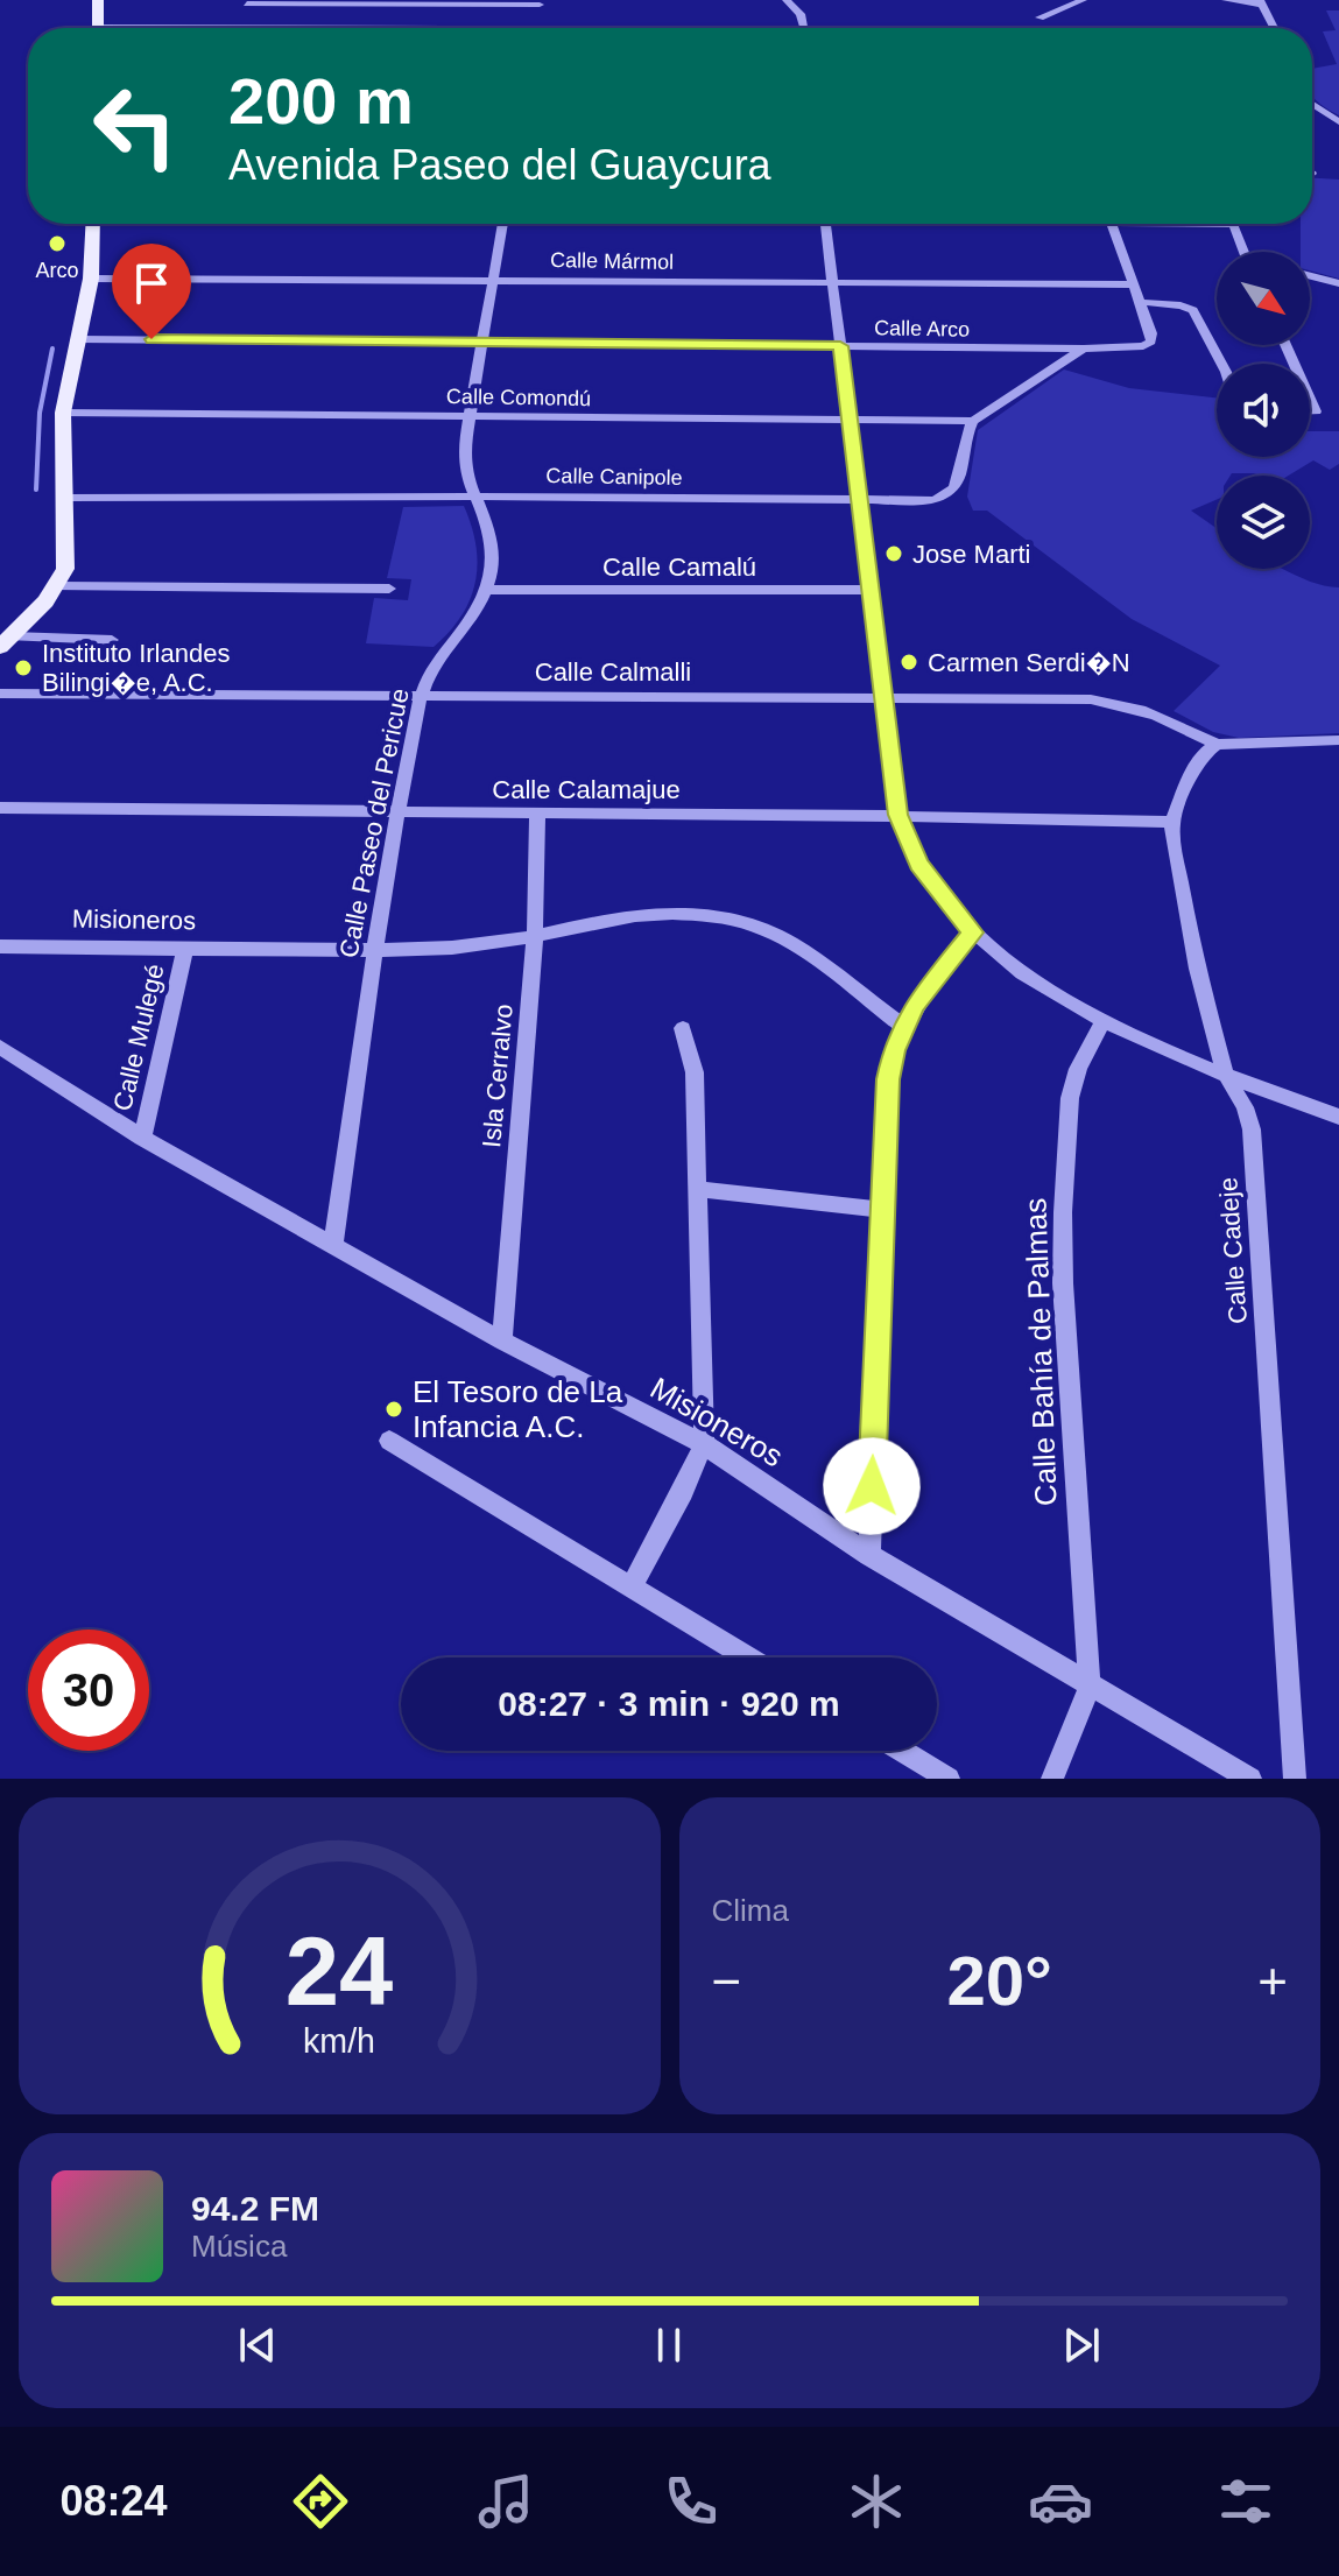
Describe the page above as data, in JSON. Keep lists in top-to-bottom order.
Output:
{
  "streets": {
    "street": [
      "Calle Mármol",
      "Calle Arco",
      "Calle Comondú",
      "Calle Canipole",
      "Calle Camalú",
      "Calle Calmalli",
      "Calle Calamajue",
      "Calle Paseo del Pericue",
      "Misioneros",
      "Calle Mulegé",
      "Isla Cerralvo",
      "Calle Cadeje",
      "Calle Bahía de Palmas"
    ]
  },
  "crossings": [
    ["Calle Mármol", "Calle Paseo del Pericue"],
    ["Calle Arco", "Calle Paseo del Pericue"],
    ["Calle Comondú", "Calle Canipole"],
    ["Calle Comondú", "Calle Paseo del Pericue"],
    ["Calle Canipole", "Calle Paseo del Pericue"],
    ["Calle Camalú", "Calle Paseo del Pericue"],
    ["Calle Calmalli", "Calle Paseo del Pericue"],
    ["Calle Calamajue", "Calle Paseo del Pericue"],
    ["Calle Calamajue", "Isla Cerralvo"],
    ["Calle Calamajue", "Calle Cadeje"],
    ["Calle Paseo del Pericue", "Misioneros"],
    ["Misioneros", "Calle Mulegé"],
    ["Misioneros", "Isla Cerralvo"],
    ["Misioneros", "Calle Bahía de Palmas"]
  ],
  "places": [
    "Arco",
    "Jose Marti",
    "Carmen Serdi�N",
    "Instituto Irlandes Bilingi�e, A.C.",
    "El Tesoro de La Infancia A.C."
  ],
  "north": "bottom right",
  "page": {
    "turn": ["200 m", "Avenida Paseo del Guaycura"],
    "limit": "30",
    "trip": "08:27 · 3 min · 920 m",
    "tile": "Clima",
    "heat": ["−", "20°", "+"],
    "song": ["94.2 FM", "Música"],
    "tabs": "08:24",
    "gauge": ["24", "km/h"]
  }
}
